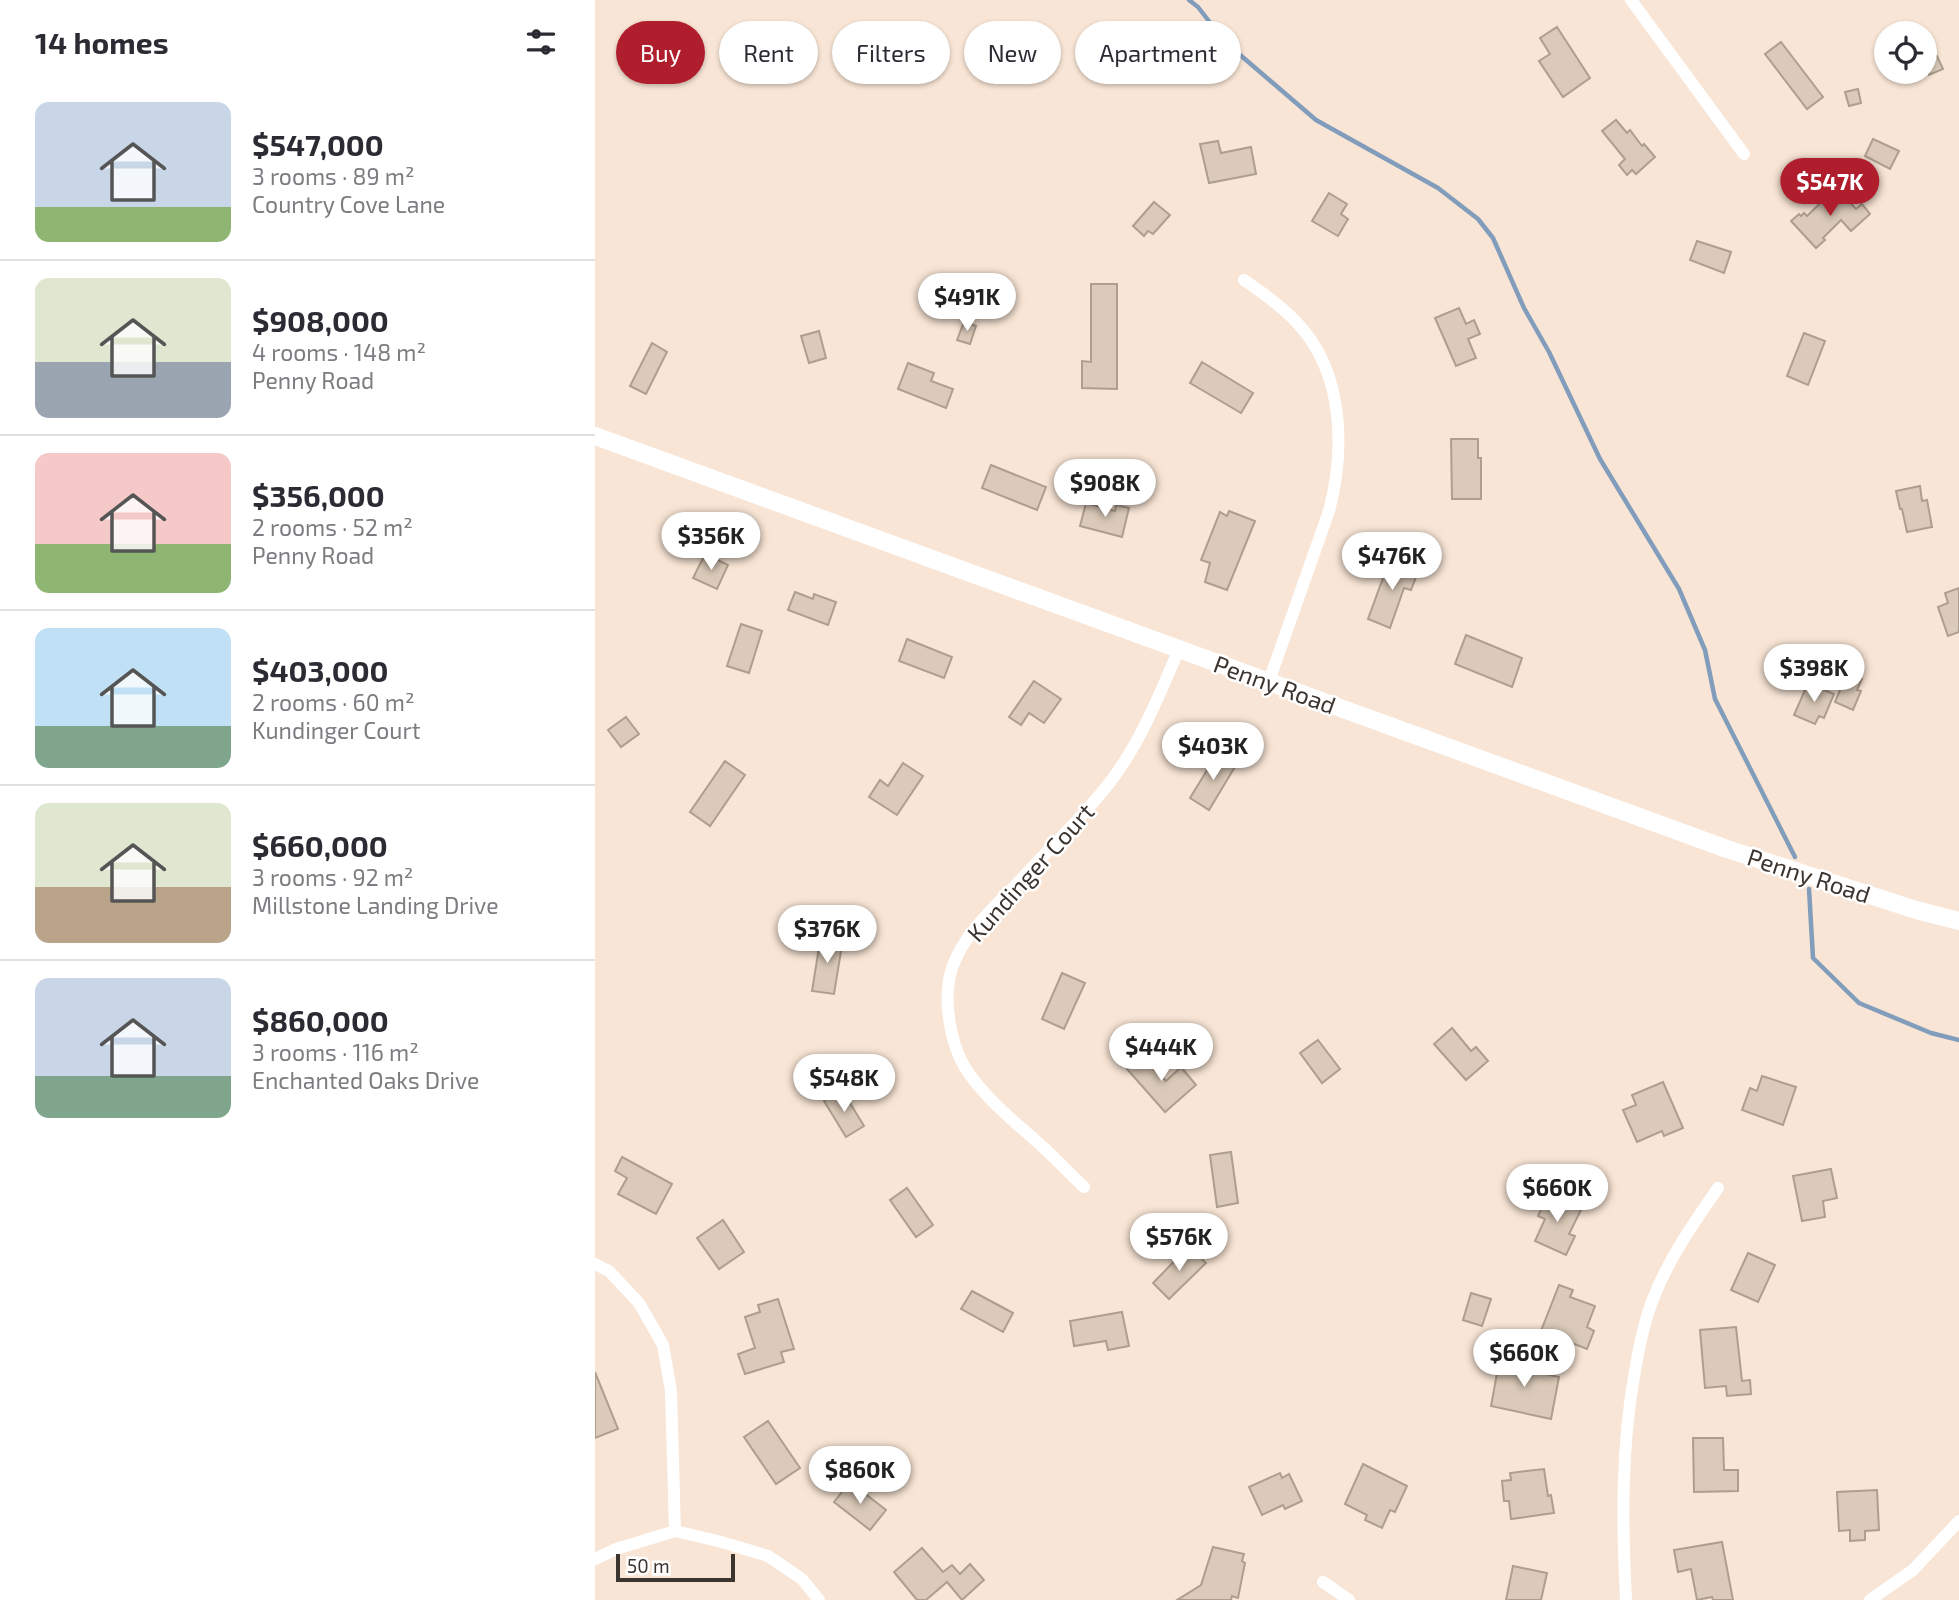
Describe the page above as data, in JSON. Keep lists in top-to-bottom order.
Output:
{
  "streets": {
    "street": ["Penny Road", "Kundinger Court"]
  },
  "crossings": [
    ["Penny Road", "Kundinger Court"]
  ],
  "scale_bar": "50 m",
  "page": {
    "heading": "14 homes",
    "chip": [
      "Buy",
      "Rent",
      "Filters",
      "New",
      "Apartment"
    ],
    "list": [
      {
        "name": "$547,000",
        "note": "3 rooms · 89 m² · Country Cove Lane"
      },
      {
        "name": "$908,000",
        "note": "4 rooms · 148 m² · Penny Road"
      },
      {
        "name": "$356,000",
        "note": "2 rooms · 52 m² · Penny Road"
      },
      {
        "name": "$403,000",
        "note": "2 rooms · 60 m² · Kundinger Court"
      },
      {
        "name": "$660,000",
        "note": "3 rooms · 92 m² · Millstone Landing Drive"
      },
      {
        "name": "$860,000",
        "note": "3 rooms · 116 m² · Enchanted Oaks Drive"
      }
    ],
    "price": [
      "$547K",
      "$491K",
      "$908K",
      "$356K",
      "$476K",
      "$398K",
      "$403K",
      "$376K",
      "$444K",
      "$548K",
      "$660K",
      "$576K",
      "$660K",
      "$860K"
    ],
    "scale": "50 m"
  }
}
